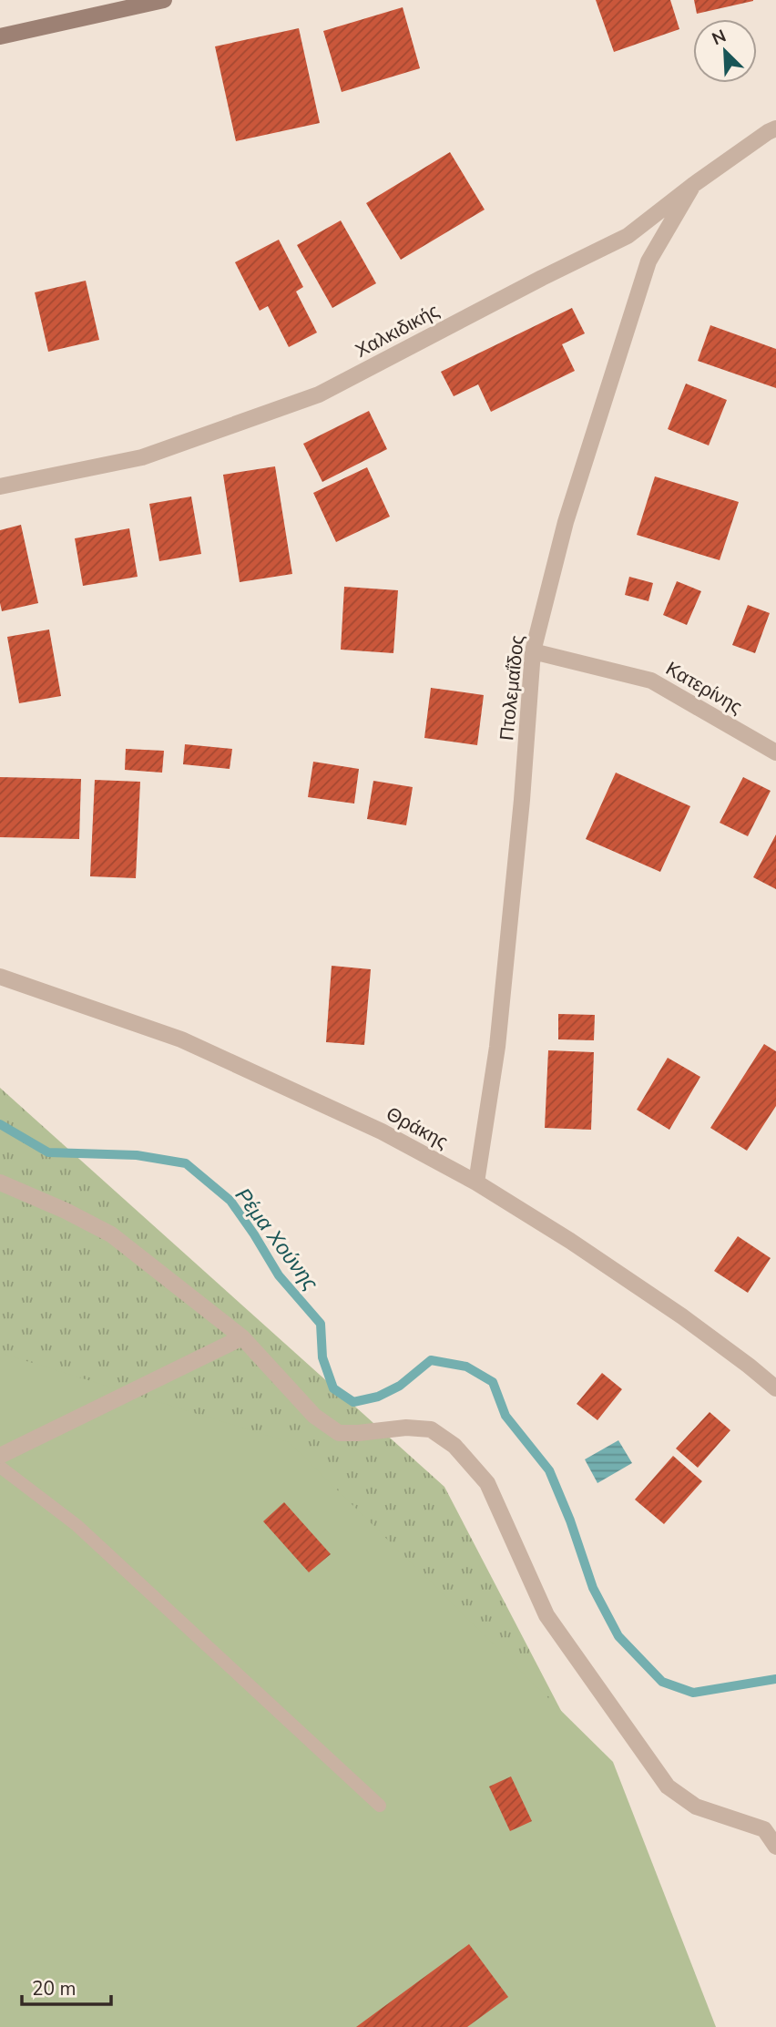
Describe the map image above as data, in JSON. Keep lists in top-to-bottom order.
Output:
{
  "streets": {
    "street": [
      "Χαλκιδικής",
      "Πτολεμαΐδος",
      "Κατερίνης",
      "Θράκης"
    ]
  },
  "crossings": [
    ["Χαλκιδικής", "Πτολεμαΐδος"],
    ["Πτολεμαΐδος", "Κατερίνης"],
    ["Πτολεμαΐδος", "Θράκης"]
  ],
  "water": ["Ρέμα Χούνης"],
  "scale_bar": "20 m",
  "north": "top left"
}
